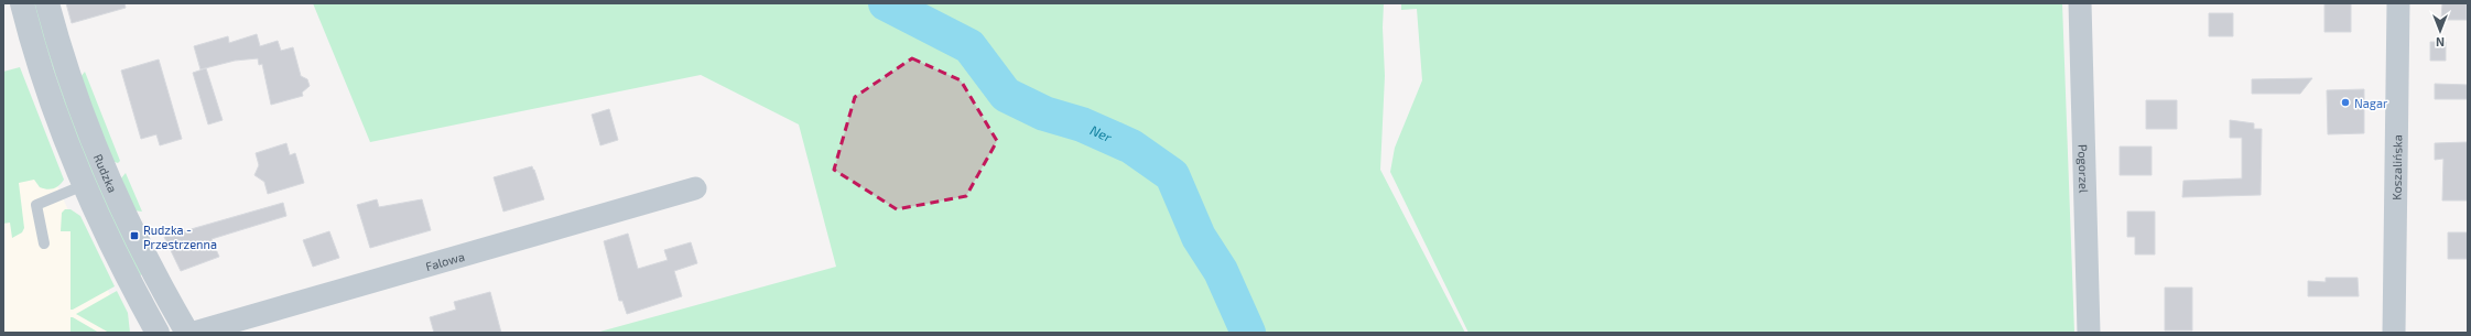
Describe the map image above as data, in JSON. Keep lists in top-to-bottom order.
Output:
{
  "streets": {
    "street": [
      "Pogorzel",
      "Koszalińska",
      "Rudzka",
      "Falowa"
    ]
  },
  "water": ["Ner"],
  "places": {
    "other": ["Nagar"],
    "transit": ["Rudzka - Przestrzenna"]
  },
  "north": "bottom"
}
